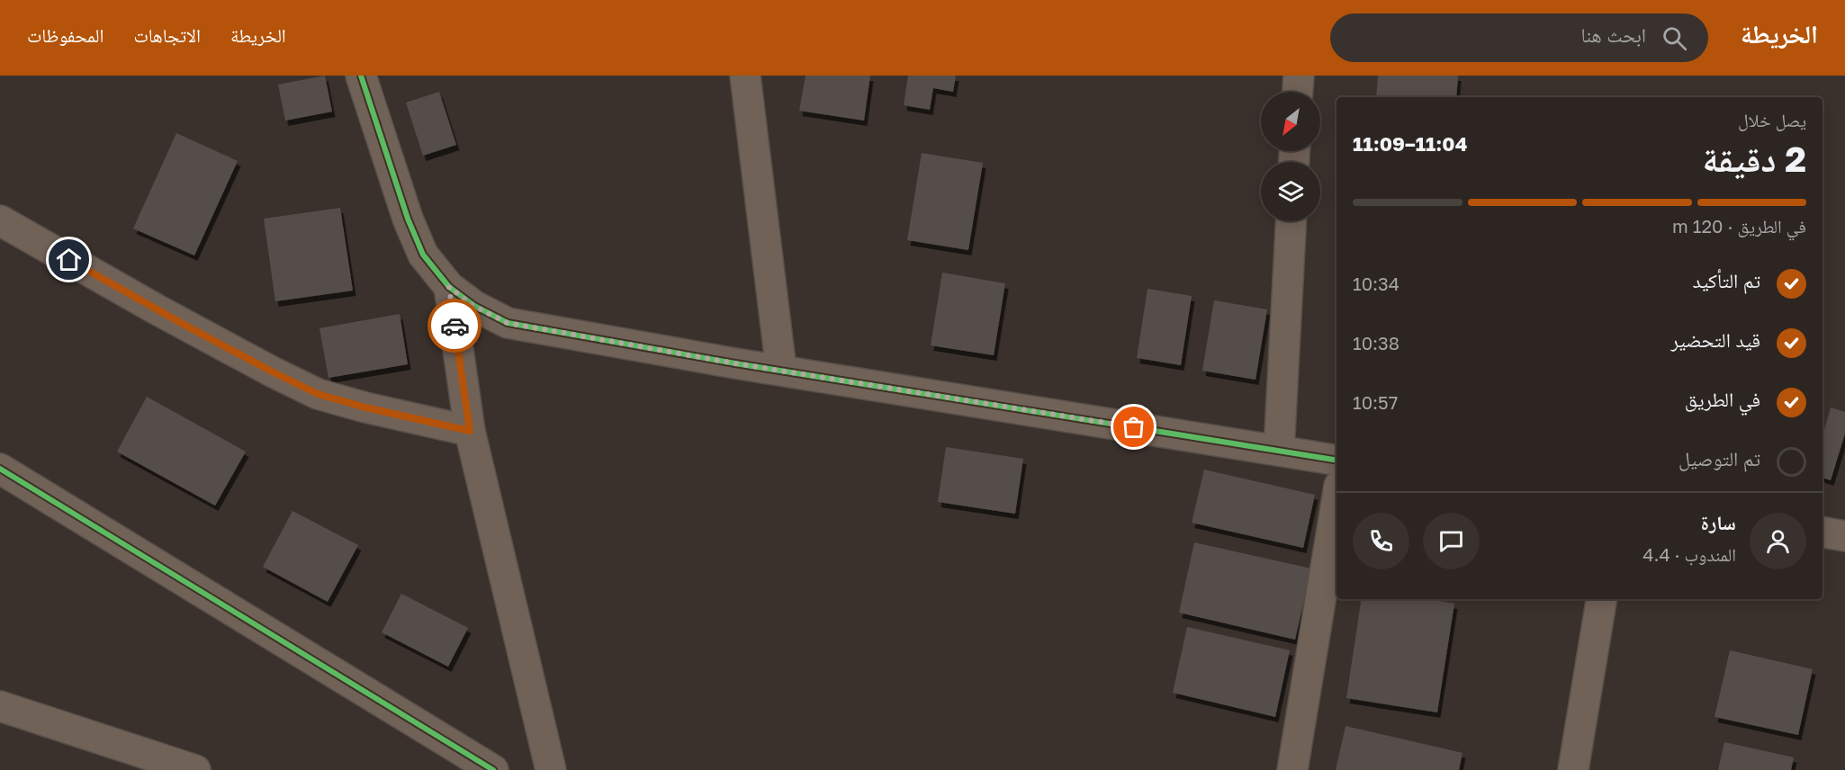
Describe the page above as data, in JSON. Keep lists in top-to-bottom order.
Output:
{
  "north": "bottom left",
  "page": {
    "header": "الخريطة",
    "search": "ابحث هنا",
    "nav": ["الخريطة", "الاتجاهات", "المحفوظات"],
    "heading": ["2 دقيقة", "يصل خلال", "11:04–11:09"],
    "panel": ["سارة", "المندوب · 4.4"],
    "bar": "في الطريق · 120 m",
    "list": [
      ["تم التأكيد", "10:34"],
      ["قيد التحضير", "10:38"],
      ["في الطريق", "10:57"],
      "تم التوصيل"
    ]
  }
}
